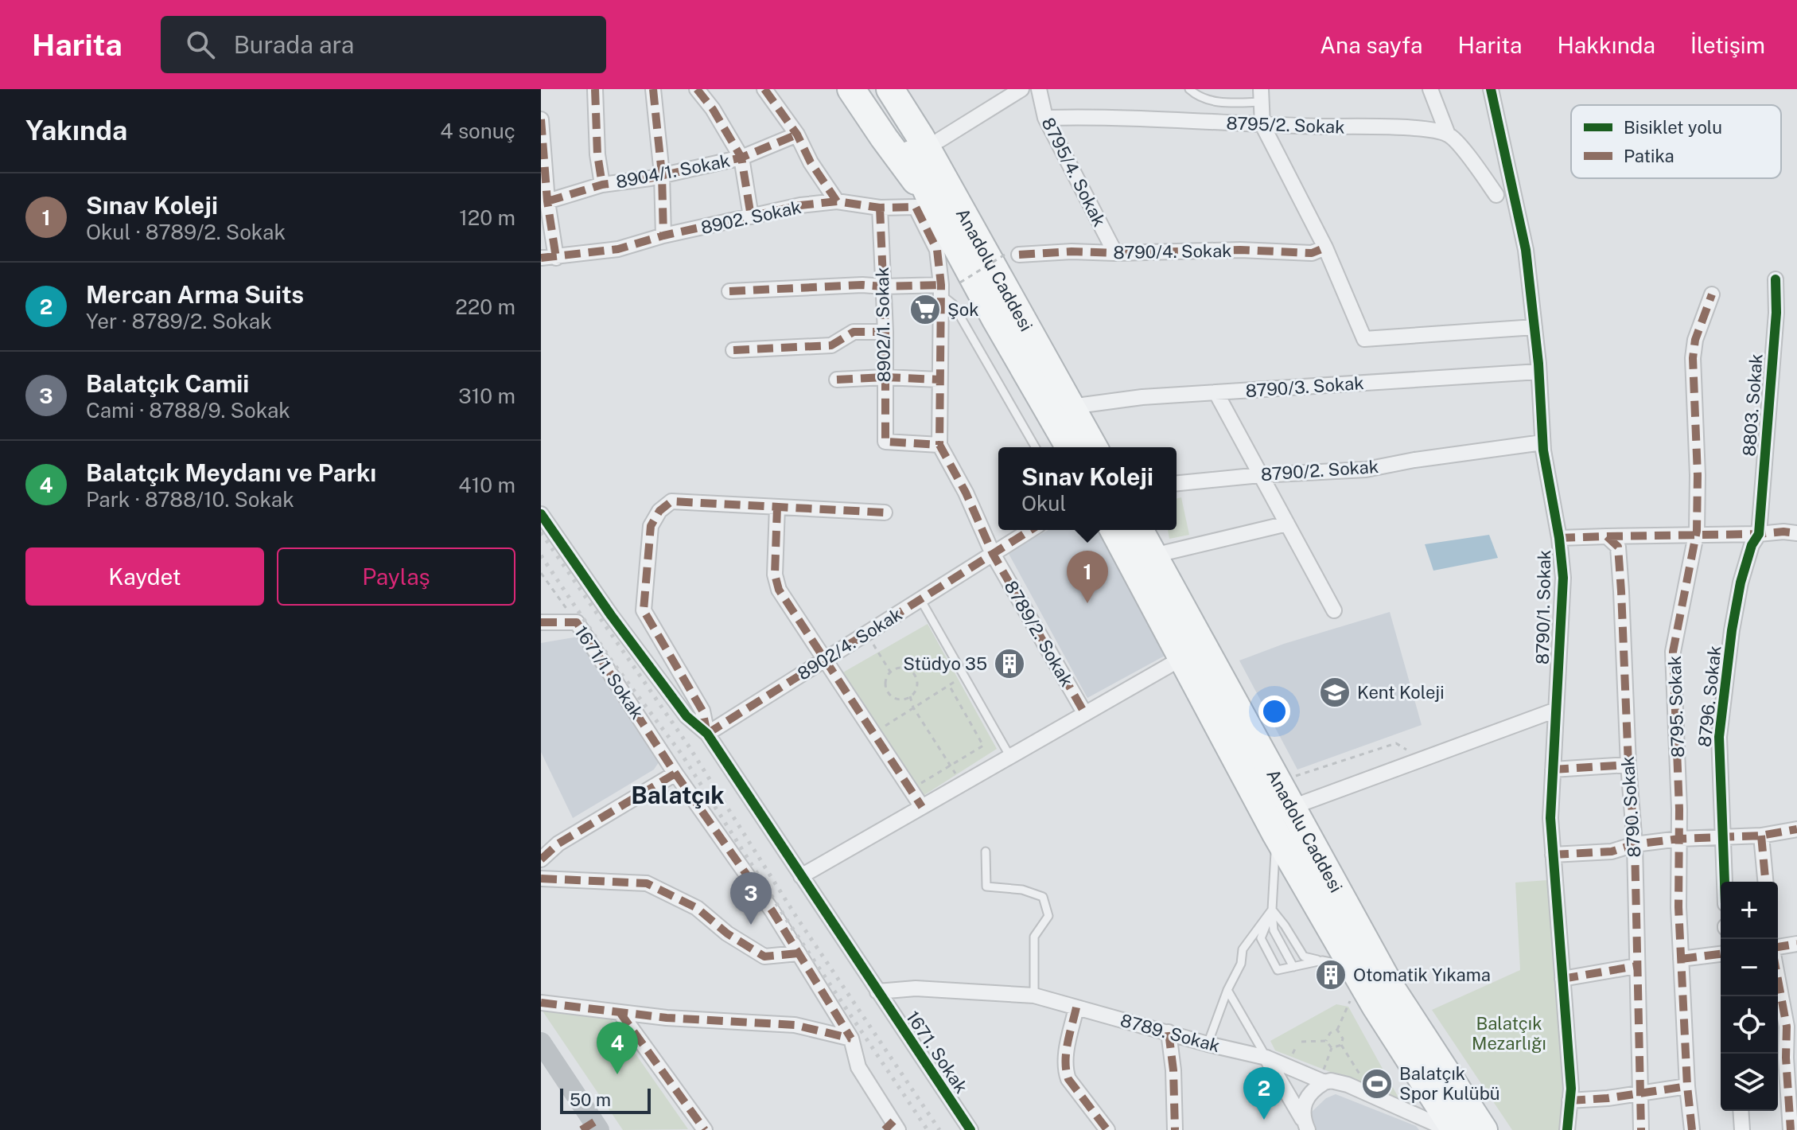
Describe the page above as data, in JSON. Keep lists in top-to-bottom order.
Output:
{
  "streets": {
    "highway": ["Anadolu Caddesi"],
    "street": [
      "8795/2. Sokak",
      "8904/1. Sokak",
      "8795/4. Sokak",
      "8902. Sokak",
      "8790/4. Sokak",
      "8902/1. Sokak",
      "8790/3. Sokak",
      "8803. Sokak",
      "8790/2. Sokak",
      "8790/1. Sokak",
      "8789/2. Sokak",
      "8902/4. Sokak",
      "1671/1. Sokak",
      "8796. Sokak",
      "8795. Sokak",
      "8790. Sokak",
      "8789. Sokak",
      "1671. Sokak"
    ]
  },
  "crossings": [
    ["8795/2. Sokak", "8795/4. Sokak"],
    ["8795/4. Sokak", "8790/4. Sokak"],
    ["8902. Sokak", "8902/1. Sokak"],
    ["Anadolu Caddesi", "8790/3. Sokak"],
    ["8790/3. Sokak", "8790/1. Sokak"],
    ["8803. Sokak", "8796. Sokak"],
    ["8790/2. Sokak", "8790/1. Sokak"],
    ["8789/2. Sokak", "8902/4. Sokak"],
    ["8902/4. Sokak", "1671. Sokak"],
    ["8789. Sokak", "1671. Sokak"]
  ],
  "districts": ["Balatçık"],
  "parks": ["Balatçık Mezarlığı"],
  "places": {
    "supermarket": ["Şok"],
    "building": ["Stüdyo 35", "Otomatik Yıkama"],
    "school or university": ["Kent Koleji"],
    "sports": ["Balatçık Spor Kulübü"]
  },
  "legend": ["Bisiklet yolu", "Patika"],
  "scale_bar": "50 m",
  "page": {
    "header": "Harita",
    "search": "Burada ara",
    "nav": [
      "Ana sayfa",
      "Harita",
      "Hakkında",
      "İletişim"
    ],
    "heading": ["Yakında", "4 sonuç"],
    "list": [
      {
        "mark": "1",
        "name": "Sınav Koleji",
        "note": "Okul · 8789/2. Sokak",
        "value": "120 m"
      },
      {
        "mark": "2",
        "name": "Mercan Arma Suits",
        "note": "Yer · 8789/2. Sokak",
        "value": "220 m"
      },
      {
        "mark": "3",
        "name": "Balatçık Camii",
        "note": "Cami · 8788/9. Sokak",
        "value": "310 m"
      },
      {
        "mark": "4",
        "name": "Balatçık Meydanı ve Parkı",
        "note": "Park · 8788/10. Sokak",
        "value": "410 m"
      }
    ],
    "popup": ["Sınav Koleji", "Okul"],
    "buttons": ["Kaydet", "Paylaş"],
    "pins": [
      "1",
      "3",
      "4",
      "2"
    ],
    "map_buttons": ["+", "−"],
    "scale": "50 m"
  }
}
